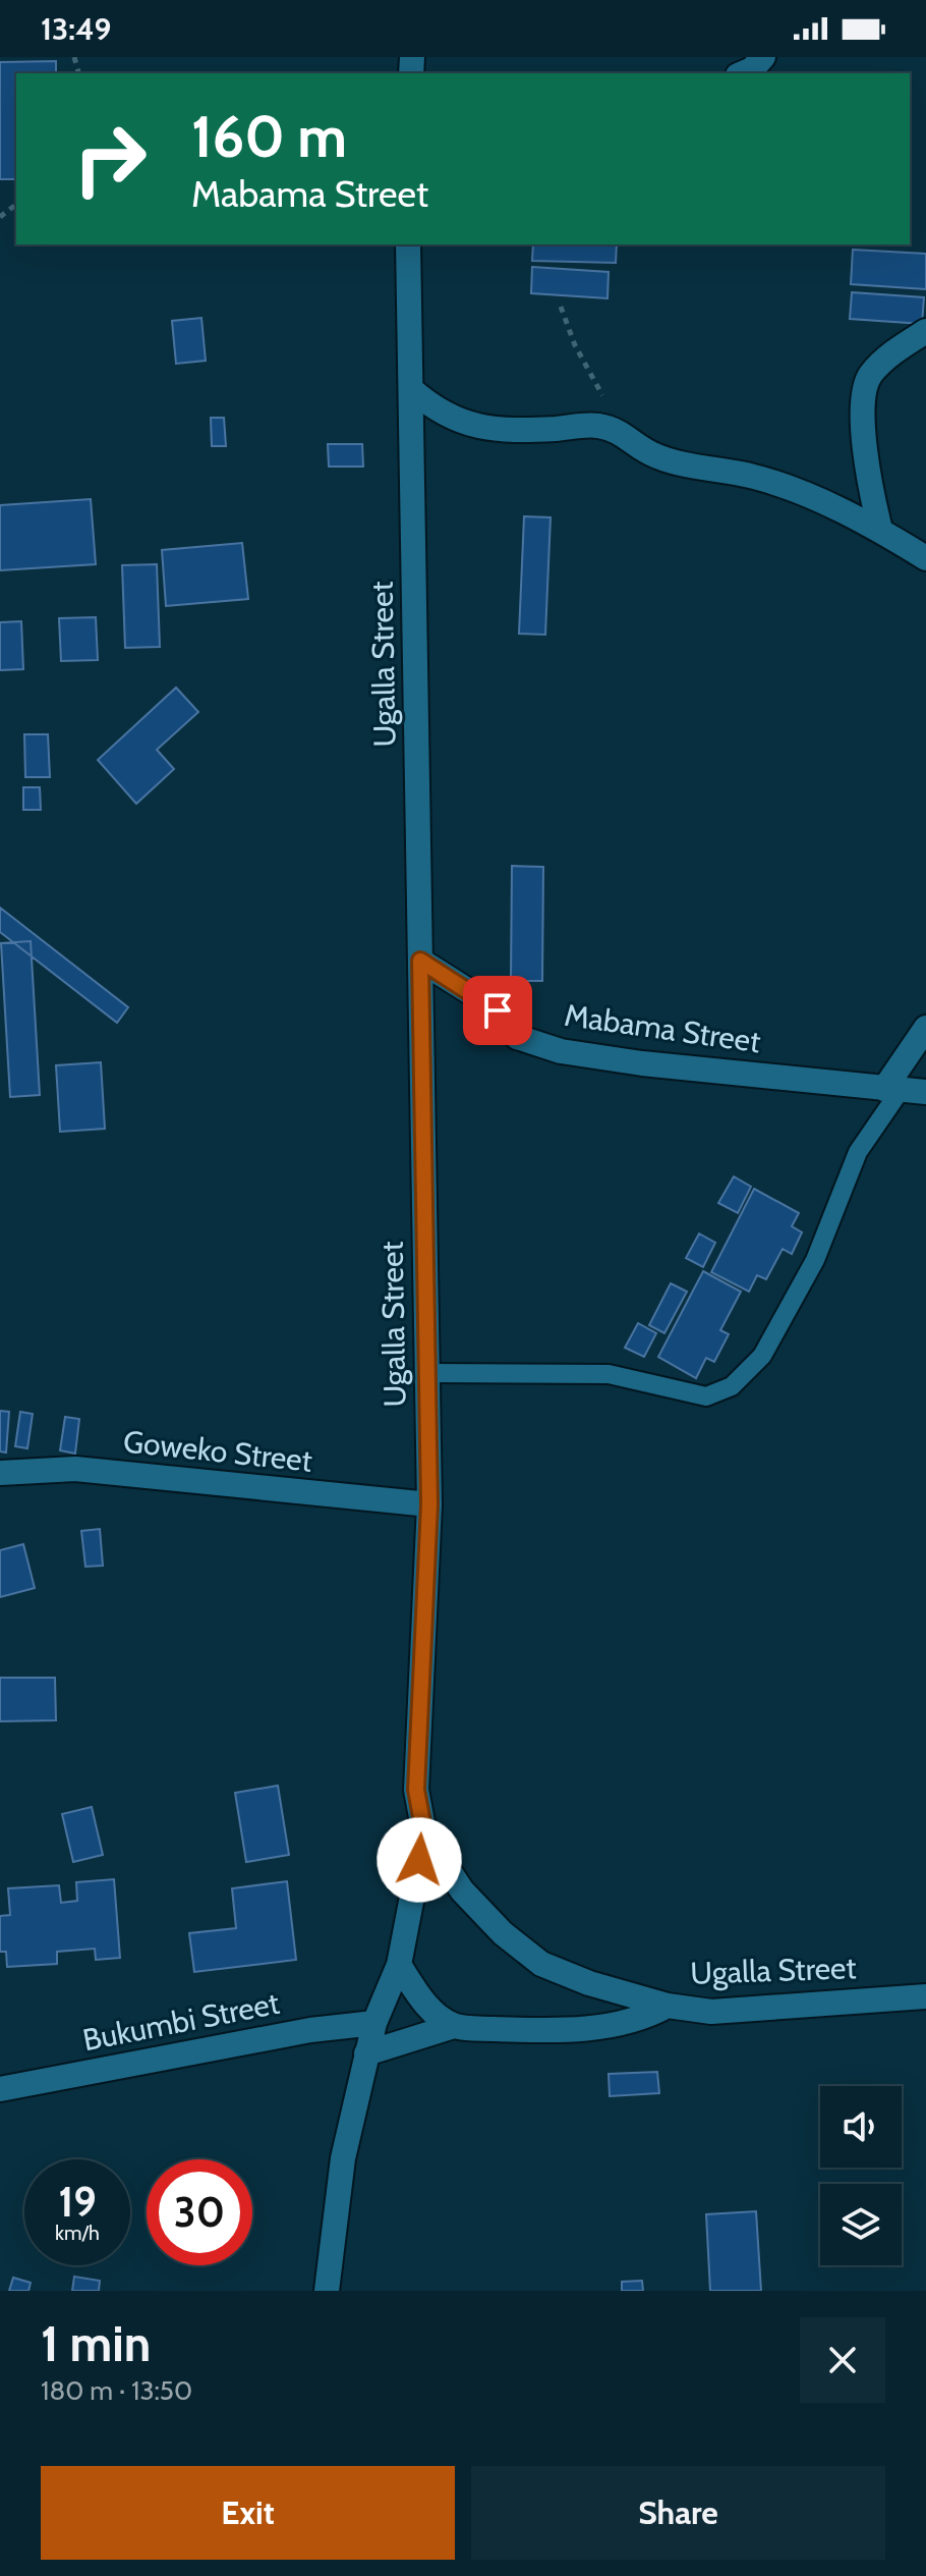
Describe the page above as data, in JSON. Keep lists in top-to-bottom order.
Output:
{
  "streets": {
    "street": [
      "Ugalla Street",
      "Mabama Street",
      "Goweko Street",
      "Bukumbi Street"
    ]
  },
  "crossings": [
    ["Ugalla Street", "Mabama Street"],
    ["Ugalla Street", "Goweko Street"]
  ],
  "page": {
    "status": "13:49",
    "turn": ["160 m", "Mabama Street"],
    "speed": "19 km/h",
    "limit": "30",
    "heading": ["1 min", "180 m · 13:50"],
    "buttons": ["Exit", "Share"]
  }
}
